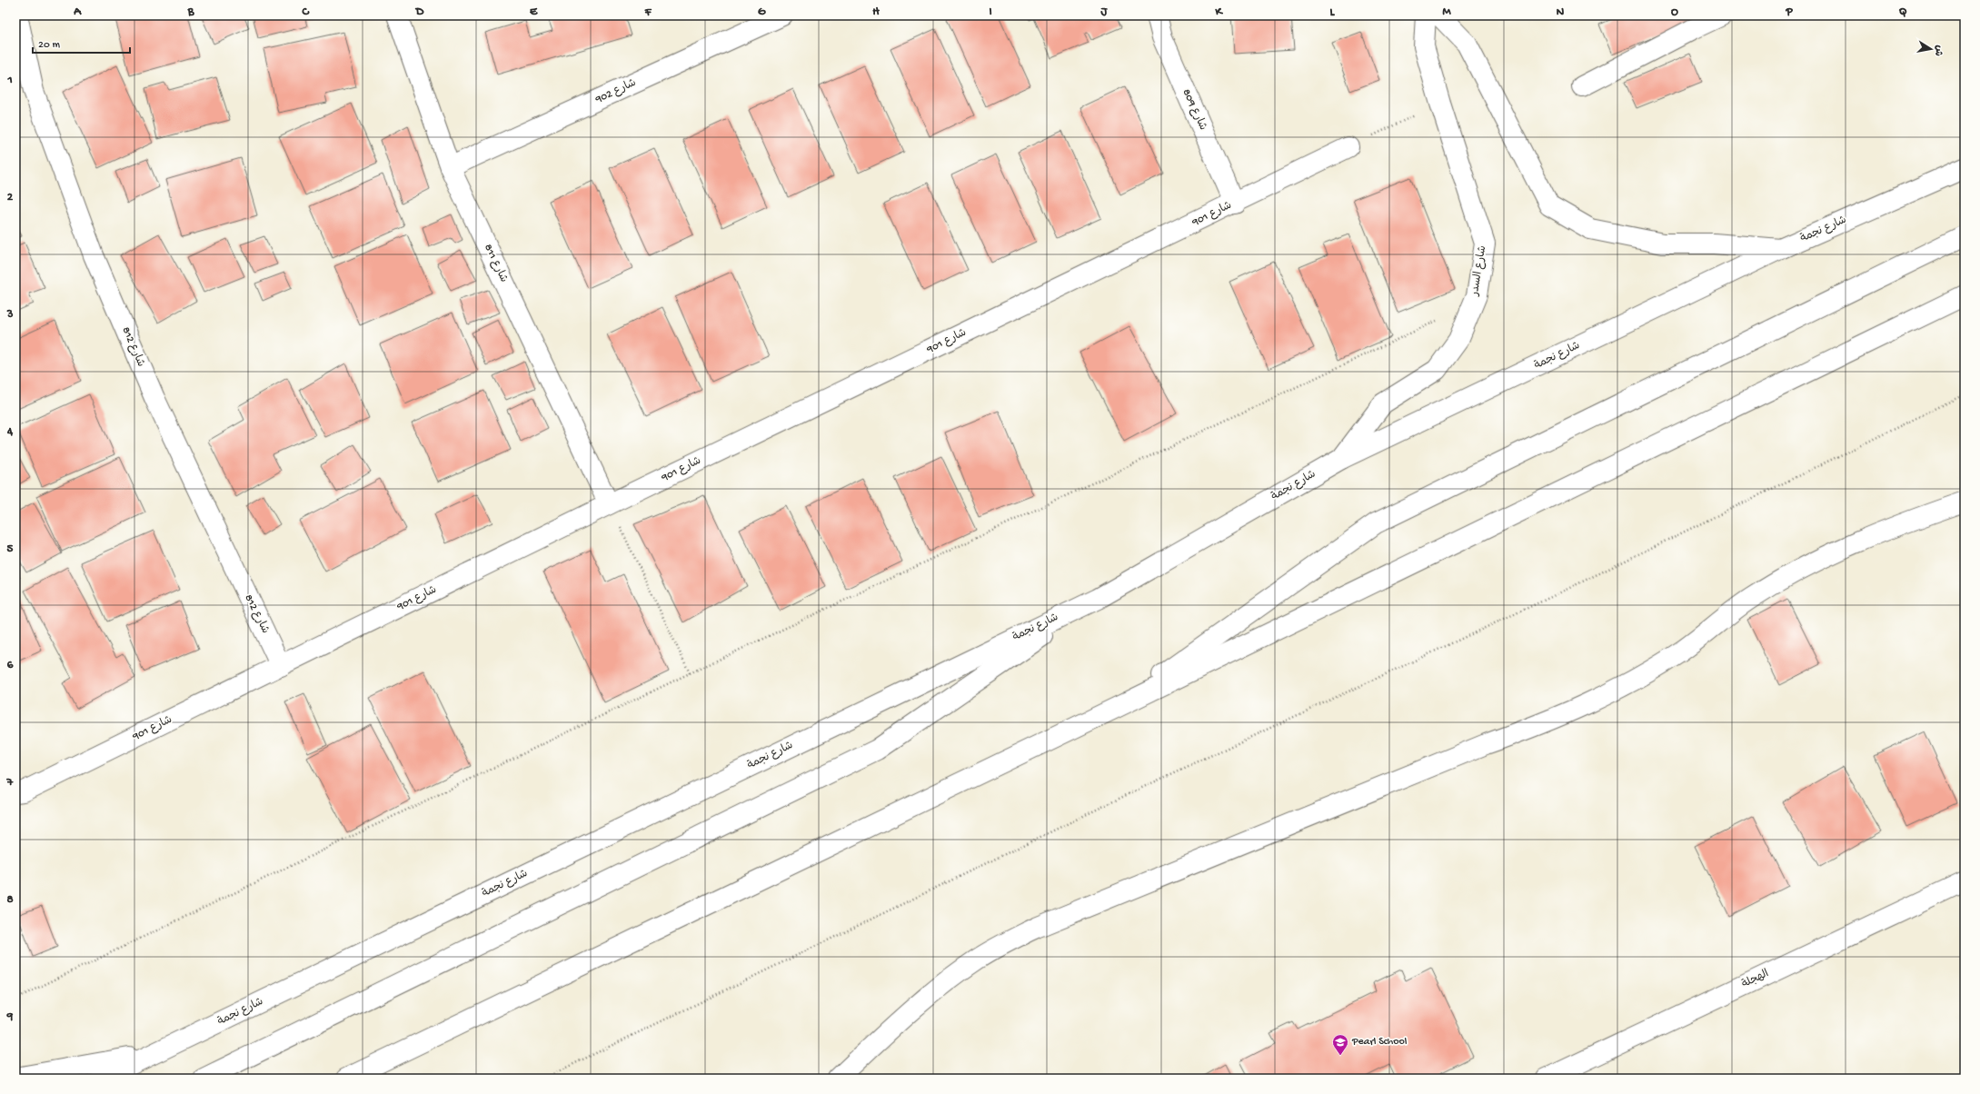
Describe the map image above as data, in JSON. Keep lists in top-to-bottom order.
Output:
{
  "streets": {
    "street": [
      "شارع 902",
      "شارع 809",
      "شارع 901",
      "شارع نجمة",
      "شارع 811",
      "شارع السدر",
      "شارع 812",
      "الهجلة"
    ]
  },
  "crossings": [
    ["شارع 902", "شارع 811"],
    ["شارع 809", "شارع 901"],
    ["شارع 901", "شارع 811"],
    ["شارع 901", "شارع 812"],
    ["شارع نجمة", "شارع السدر"]
  ],
  "places": {
    "school or university": ["Pearl School"]
  },
  "scale_bar": "20 m",
  "north": "right",
  "grid": {
    "columns": [
      "A",
      "B",
      "C",
      "D",
      "E",
      "F",
      "G",
      "H",
      "I",
      "J",
      "K",
      "L",
      "M",
      "N",
      "O",
      "P",
      "Q"
    ],
    "rows": [
      "1",
      "2",
      "3",
      "4",
      "5",
      "6",
      "7",
      "8",
      "9"
    ]
  }
}
